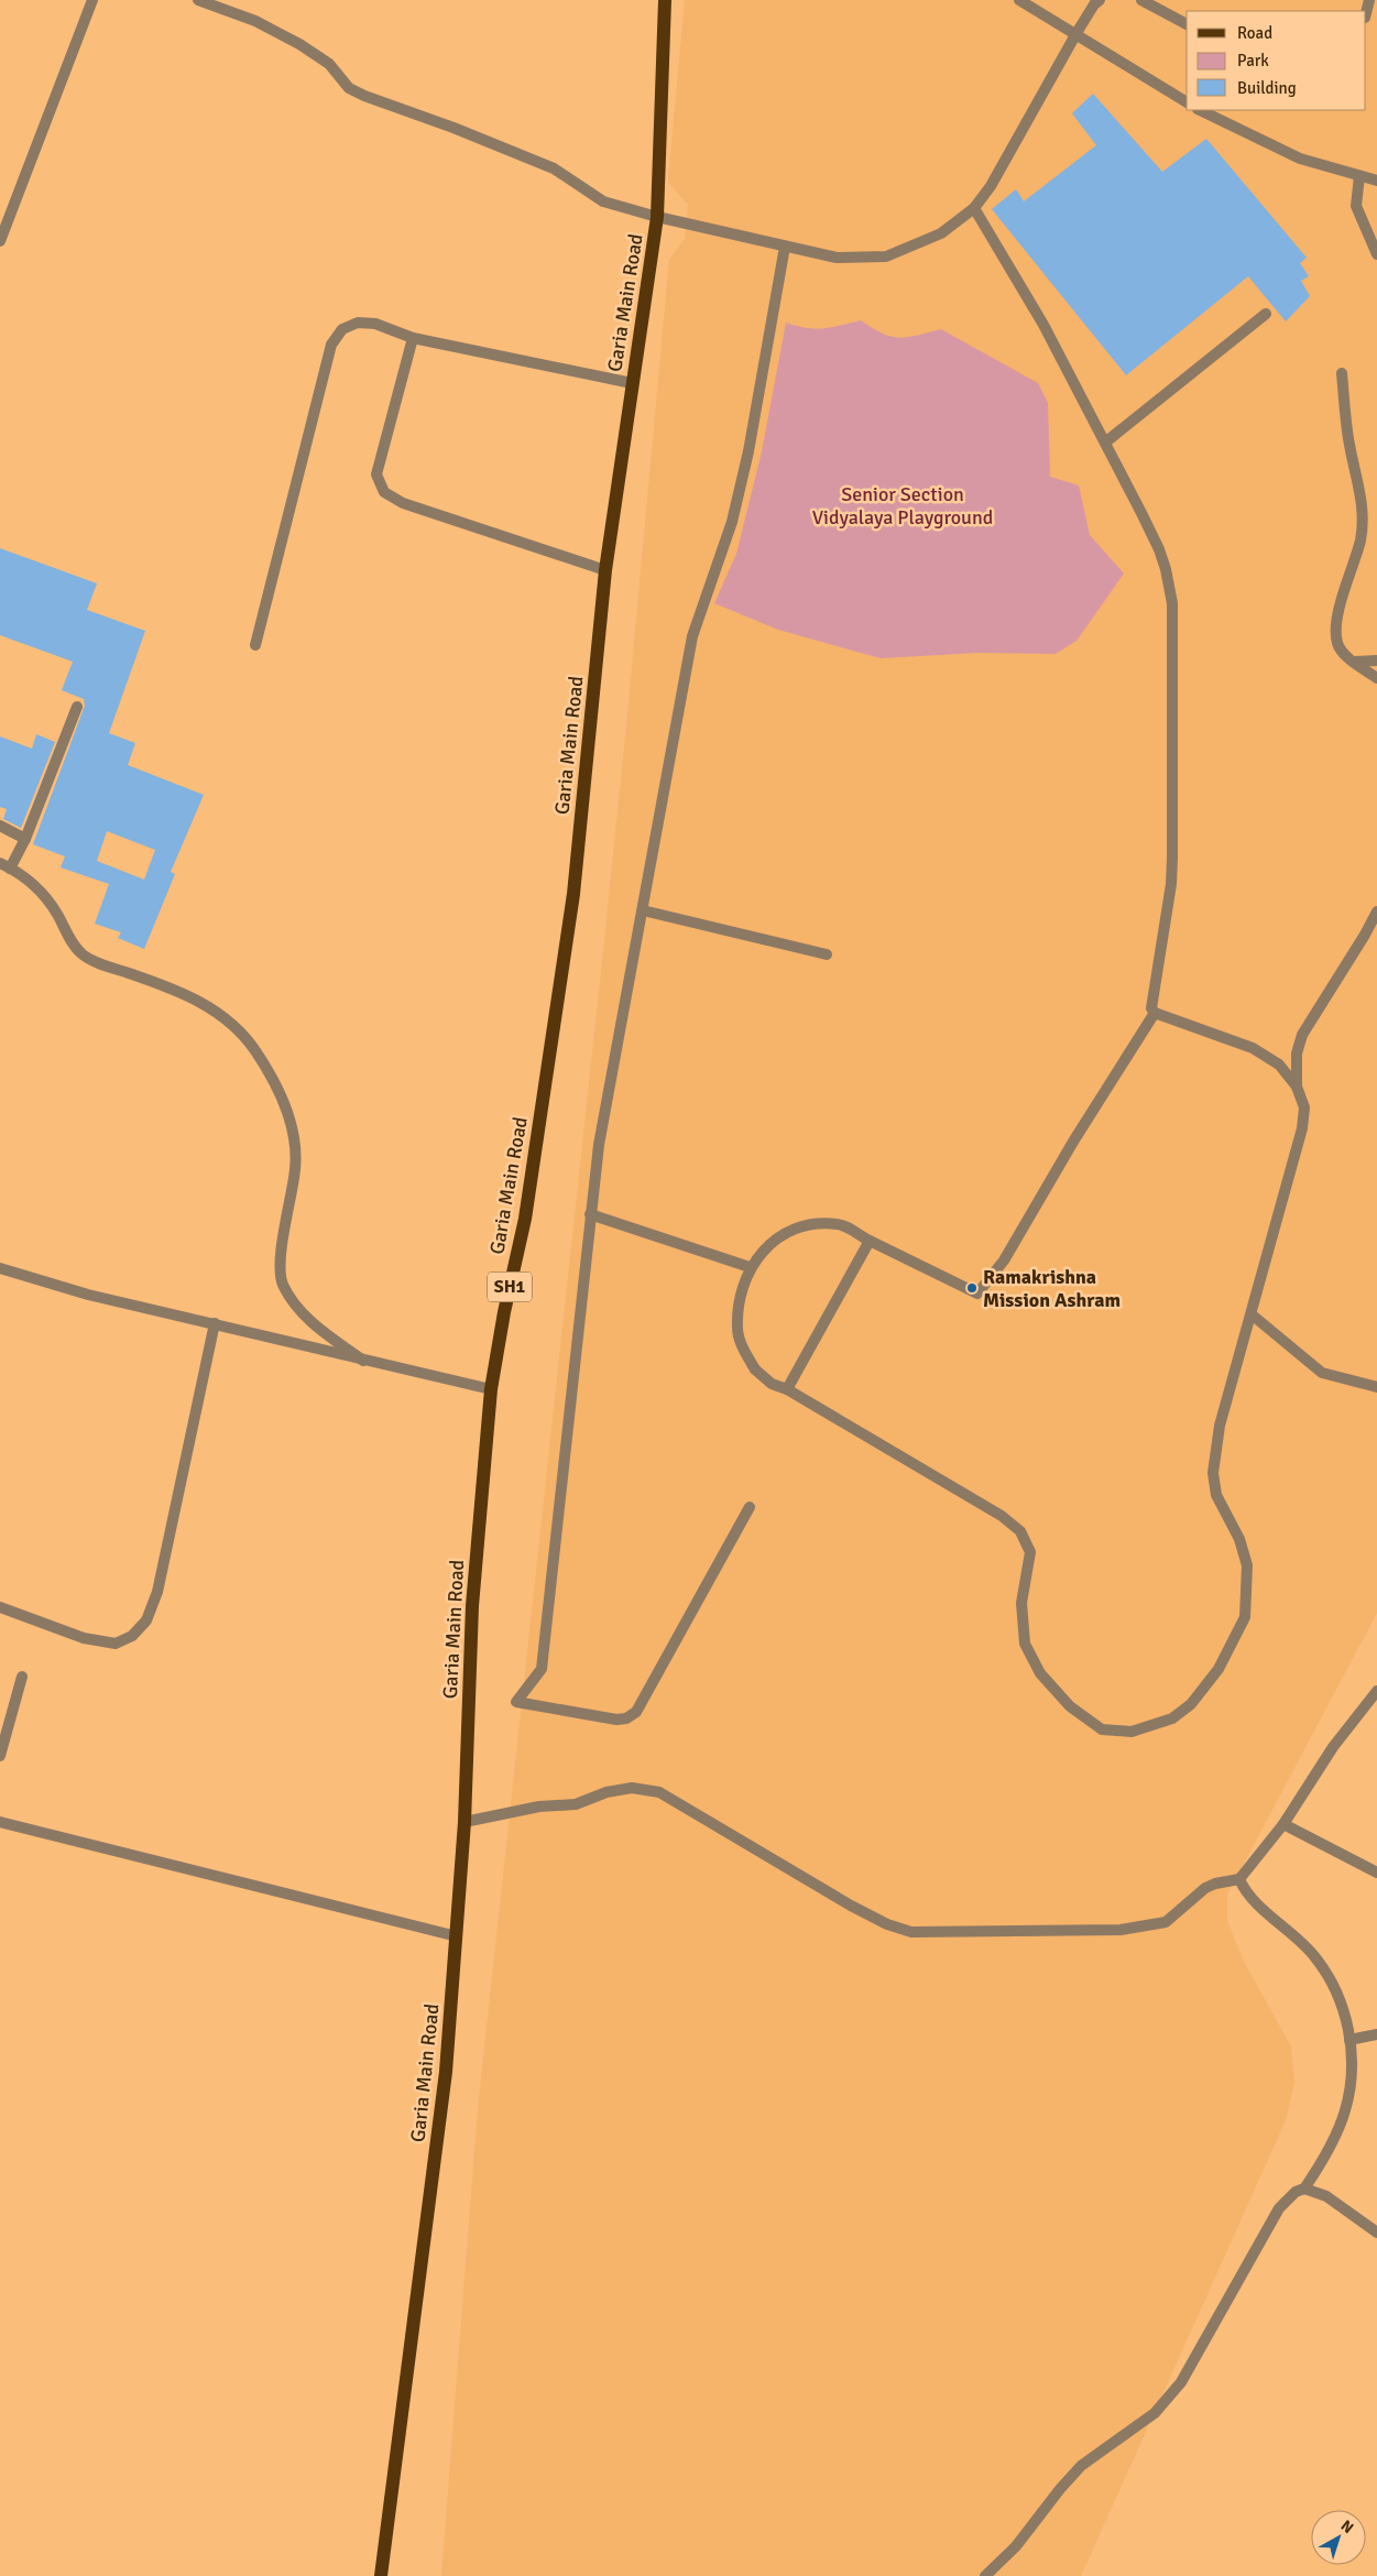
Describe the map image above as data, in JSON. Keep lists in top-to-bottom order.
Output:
{
  "streets": {
    "main road": ["Garia Main Road", "SH1"]
  },
  "parks": ["Senior Section Vidyalaya Playground"],
  "places": ["Ramakrishna Mission Ashram"],
  "legend": ["Road", "Park", "Building"],
  "north": "top right"
}
